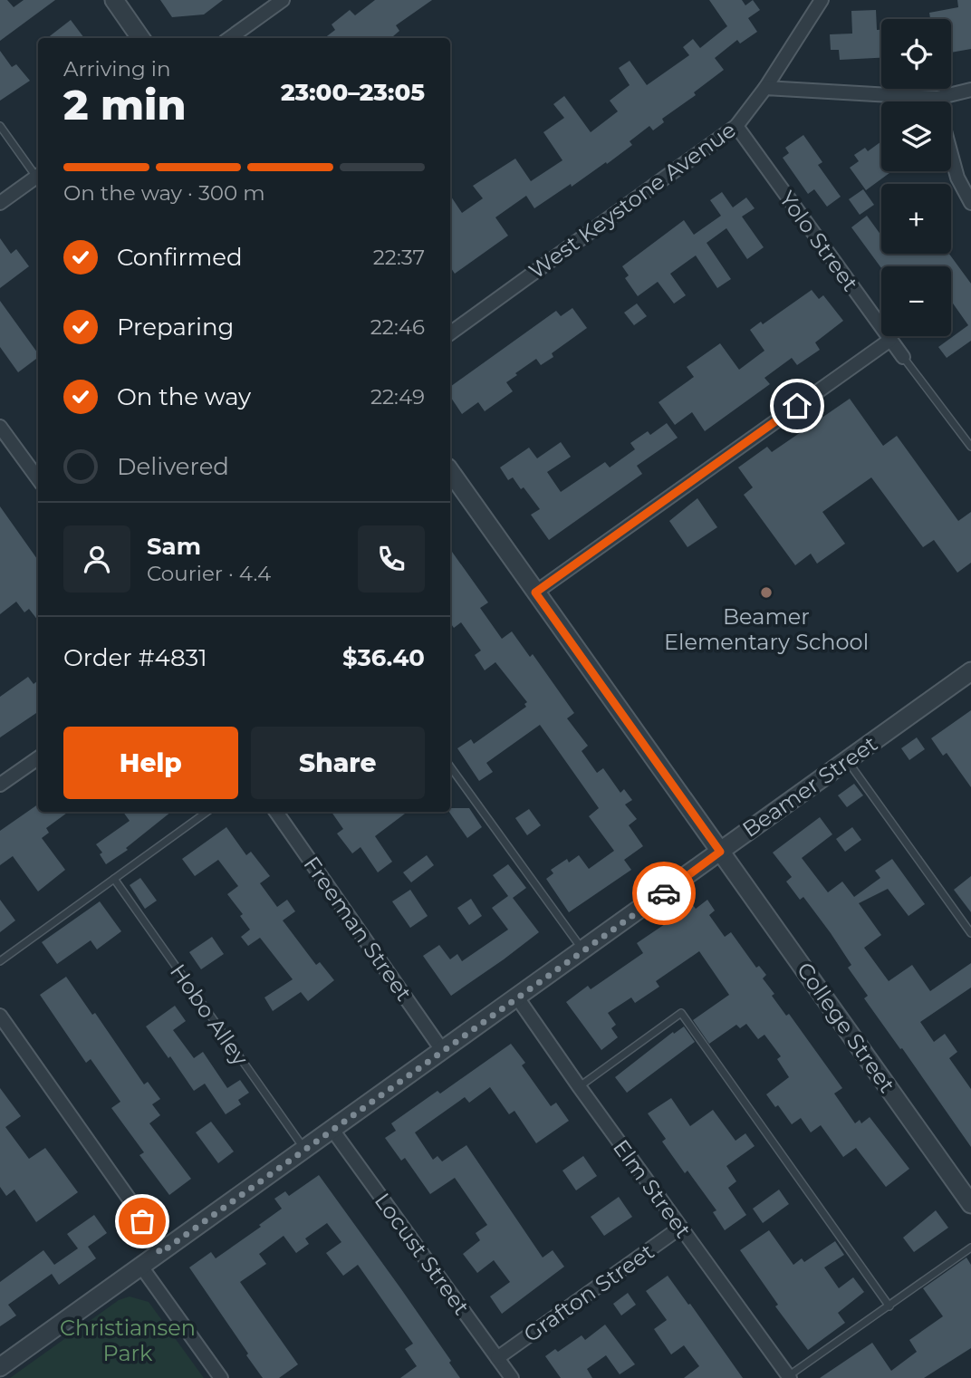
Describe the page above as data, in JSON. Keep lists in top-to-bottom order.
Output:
{
  "streets": {
    "street": [
      "West Keystone Avenue",
      "Yolo Street",
      "Beamer Street",
      "Freeman Street",
      "College Street",
      "Elm Street",
      "Locust Street",
      "Grafton Street"
    ],
    "lane": ["Hobo Alley"]
  },
  "crossings": [
    ["West Keystone Avenue", "Yolo Street"],
    ["Beamer Street", "Freeman Street"],
    ["Beamer Street", "Hobo Alley"],
    ["Beamer Street", "College Street"],
    ["Beamer Street", "Elm Street"],
    ["Beamer Street", "Locust Street"],
    ["Elm Street", "Grafton Street"],
    ["Locust Street", "Grafton Street"]
  ],
  "parks": ["Christiansen Park"],
  "places": ["Beamer Elementary School"],
  "page": {
    "map_buttons": ["+", "−"],
    "heading": ["2 min", "Arriving in", "23:00–23:05"],
    "panel": [
      "Sam",
      "Courier · 4.4",
      "Order #4831",
      "$36.40"
    ],
    "bar": "On the way · 300 m",
    "list": [
      ["Confirmed", "22:37"],
      ["Preparing", "22:46"],
      ["On the way", "22:49"],
      "Delivered"
    ],
    "buttons": ["Help", "Share"]
  }
}
